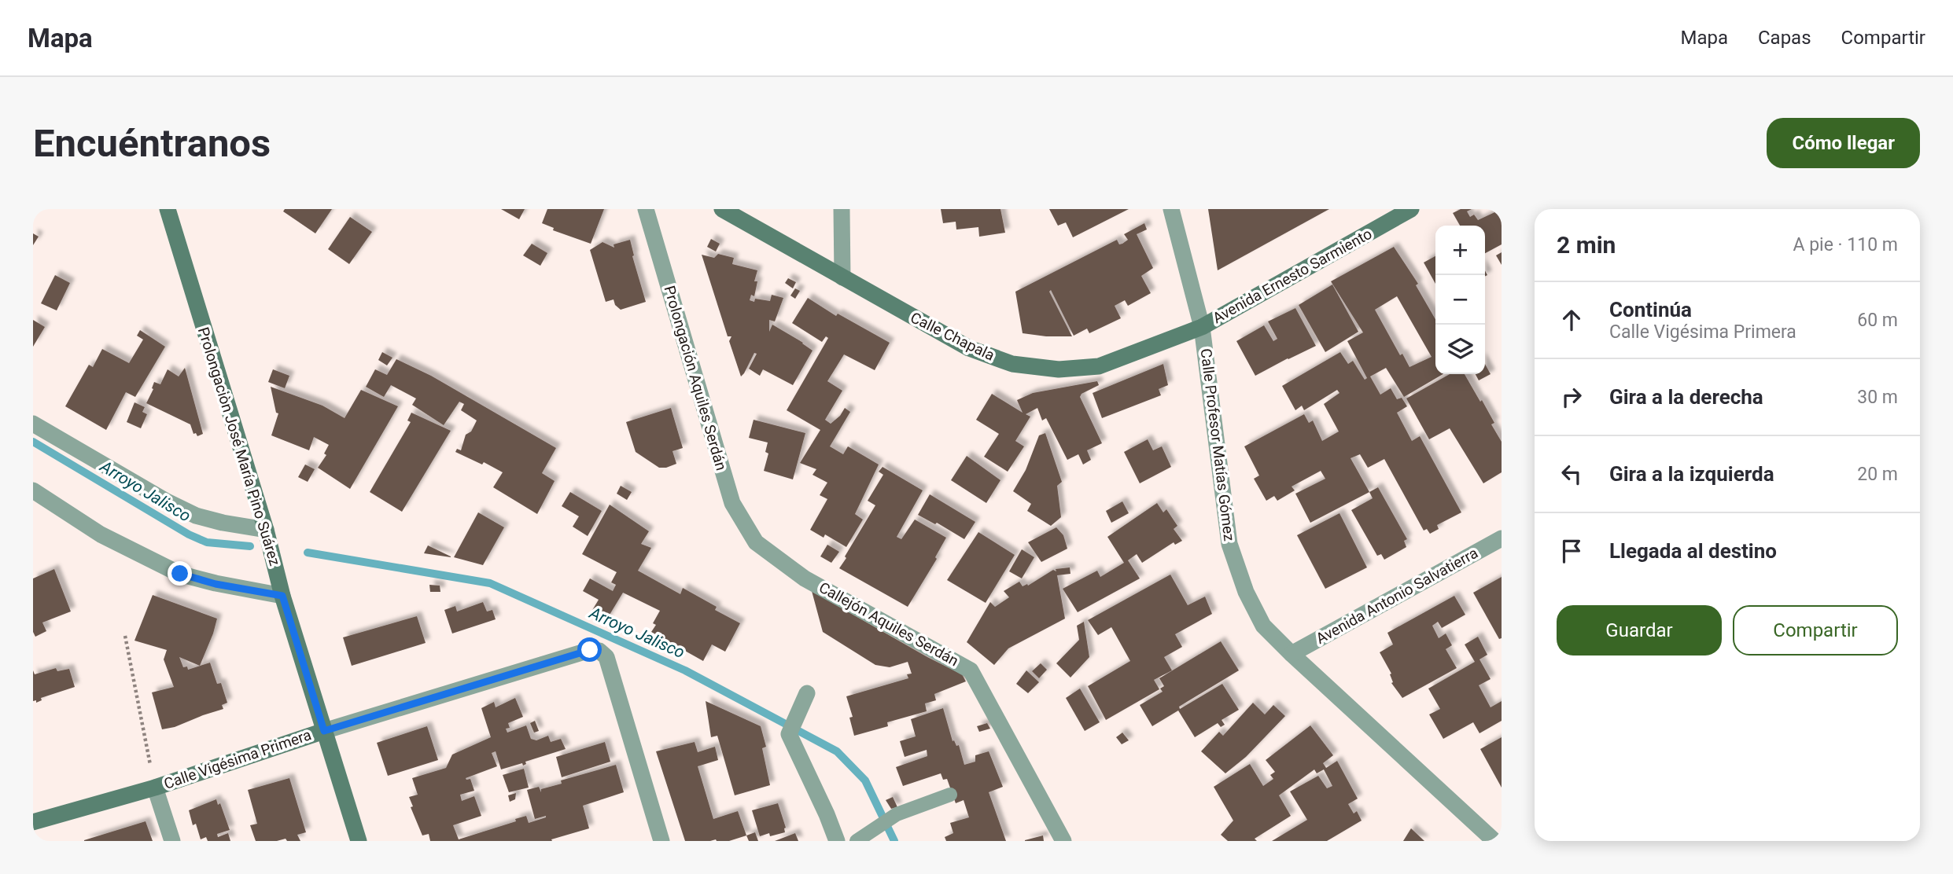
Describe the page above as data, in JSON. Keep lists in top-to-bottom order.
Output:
{
  "streets": {
    "main road": [
      "Avenida Ernesto Sarmiento",
      "Calle Chapala",
      "Prolongaciòn José María Pino Suárez",
      "Calle Vigésima Primera"
    ],
    "street": [
      "Prolongación Aquiles Serdán",
      "Calle Profesor Matías Gómez",
      "Avenida Antonio Salvatierra",
      "Callejón Aquiles Serdán"
    ]
  },
  "crossings": [
    ["Avenida Ernesto Sarmiento", "Calle Chapala"],
    ["Avenida Ernesto Sarmiento", "Calle Profesor Matías Gómez"],
    ["Calle Chapala", "Calle Profesor Matías Gómez"],
    ["Prolongación Aquiles Serdán", "Callejón Aquiles Serdán"],
    ["Calle Profesor Matías Gómez", "Avenida Antonio Salvatierra"],
    ["Prolongaciòn José María Pino Suárez", "Calle Vigésima Primera"]
  ],
  "water": ["Arroyo Jalisco"],
  "page": {
    "header": "Mapa",
    "nav": ["Mapa", "Capas", "Compartir"],
    "buttons": [
      "Cómo llegar",
      ["Guardar", "Compartir"]
    ],
    "title": "Encuéntranos",
    "heading": ["2 min", "A pie · 110 m"],
    "map_buttons": ["+", "−"],
    "list": [
      ["Continúa", "Calle Vigésima Primera", "60 m"],
      ["Gira a la derecha", "30 m"],
      ["Gira a la izquierda", "20 m"],
      "Llegada al destino"
    ]
  }
}
